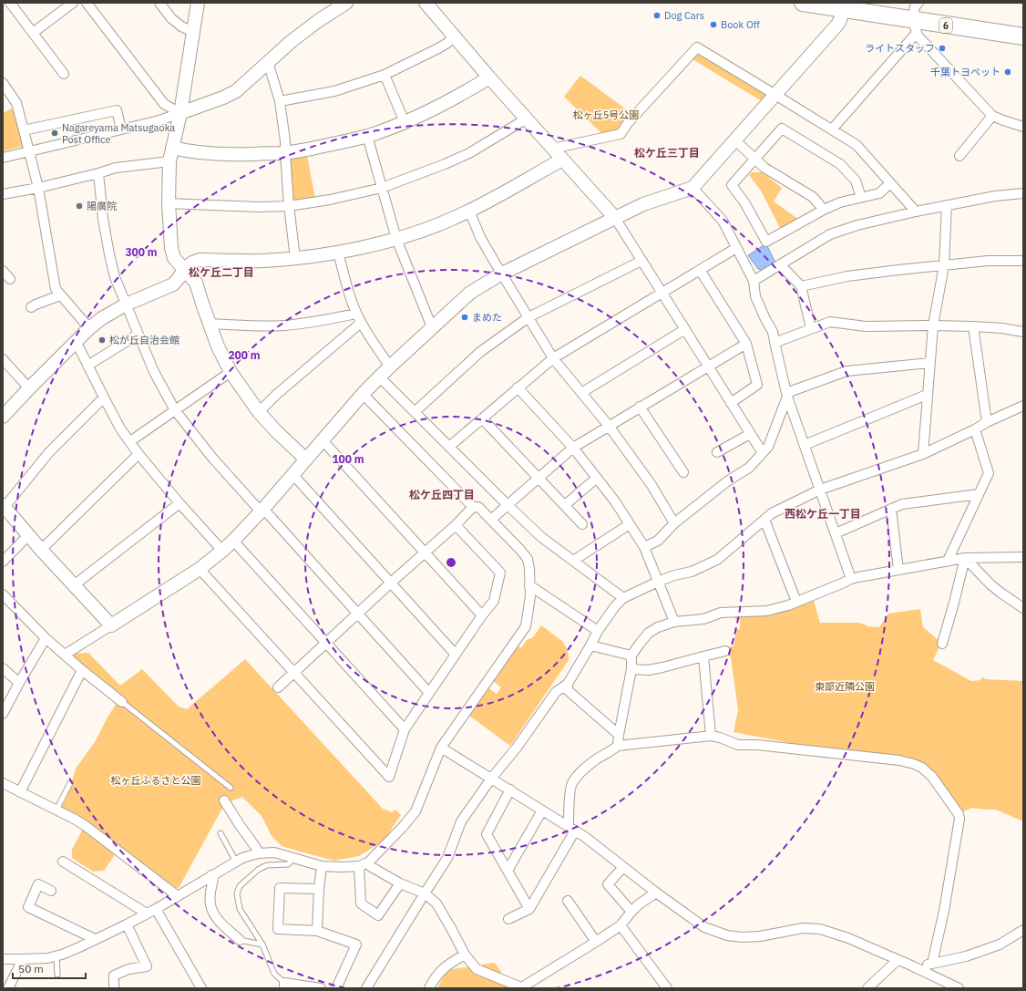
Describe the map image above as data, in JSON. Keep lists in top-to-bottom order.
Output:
{
  "streets": {
    "highway": ["6"]
  },
  "districts": [
    "松ケ丘三丁目",
    "松ケ丘二丁目",
    "松ケ丘四丁目",
    "西松ケ丘一丁目"
  ],
  "parks": ["松ヶ丘5号公園", "東部近隣公園", "松ヶ丘ふるさと公園"],
  "places": [
    "Dog Cars",
    "Book Off",
    "ライトスタッフ",
    "千葉トヨペット",
    "Nagareyama Matsugaoka Post Office",
    "陽廣院",
    "まめた",
    "松が丘自治会館"
  ],
  "scale_bar": "50 m",
  "rings": ["300 m", "200 m", "100 m"]
}
